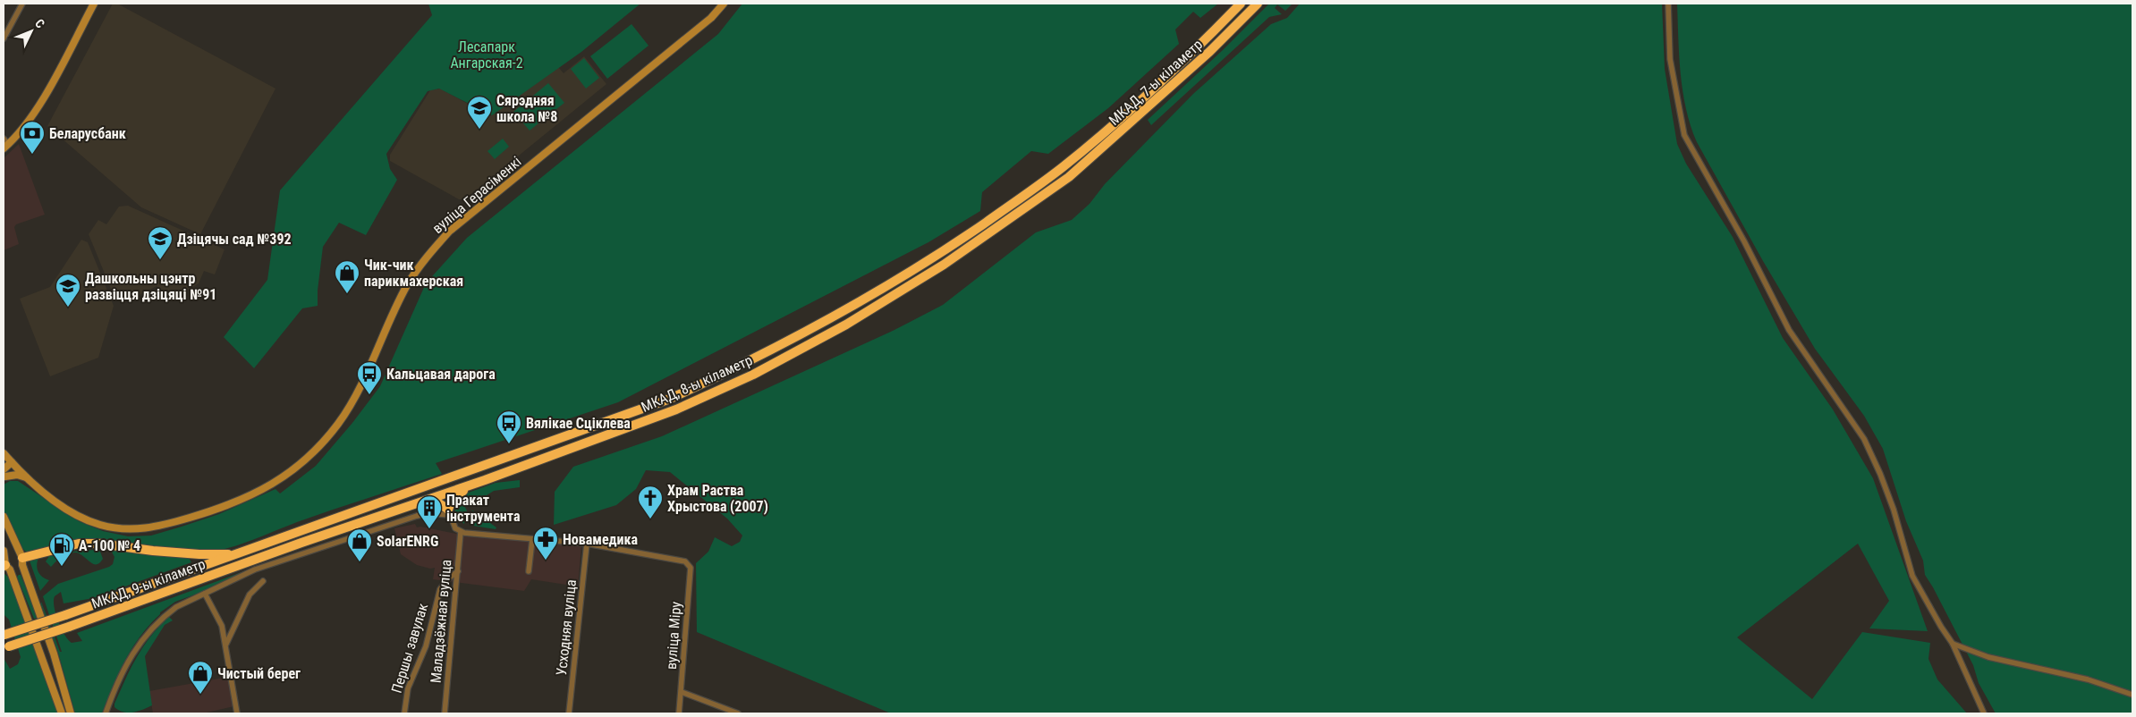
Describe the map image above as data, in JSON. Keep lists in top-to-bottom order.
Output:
{
  "streets": {
    "highway": ["МКАД, 7-ы кіламетр", "МКАД, 8-ы кіламетр", "МКАД, 9-ы кіламетр"],
    "street": [
      "вуліца Герасіменкі",
      "Маладзёжная вуліца",
      "Усходняя вуліца",
      "вуліца Міру",
      "Першы завулак"
    ]
  },
  "crossings": [
    ["МКАД, 7-ы кіламетр", "МКАД, 8-ы кіламетр"],
    ["МКАД, 8-ы кіламетр", "МКАД, 9-ы кіламетр"],
    ["Маладзёжная вуліца", "Першы завулак"],
    ["Усходняя вуліца", "вуліца Міру"]
  ],
  "parks": ["Лесапарк Ангарская-2"],
  "places": {
    "school or university": ["Сярэдняя школа №8", "Дзіцячы сад №392", "Дашкольны цэнтр развіцця дзіцяці №91"],
    "bank": ["Беларусбанк"],
    "shop": ["Чик-чик парикмахерская", "SolarENRG", "Чистый берег"],
    "bus stop": ["Кальцавая дарога", "Вялікае Сціклева"],
    "church": ["Храм Раства Хрыстова (2007)"],
    "building": ["Пракат інструмента"],
    "pharmacy": ["Новамедика"],
    "fuel station": ["А-100 № 4"]
  },
  "north": "top right"
}
